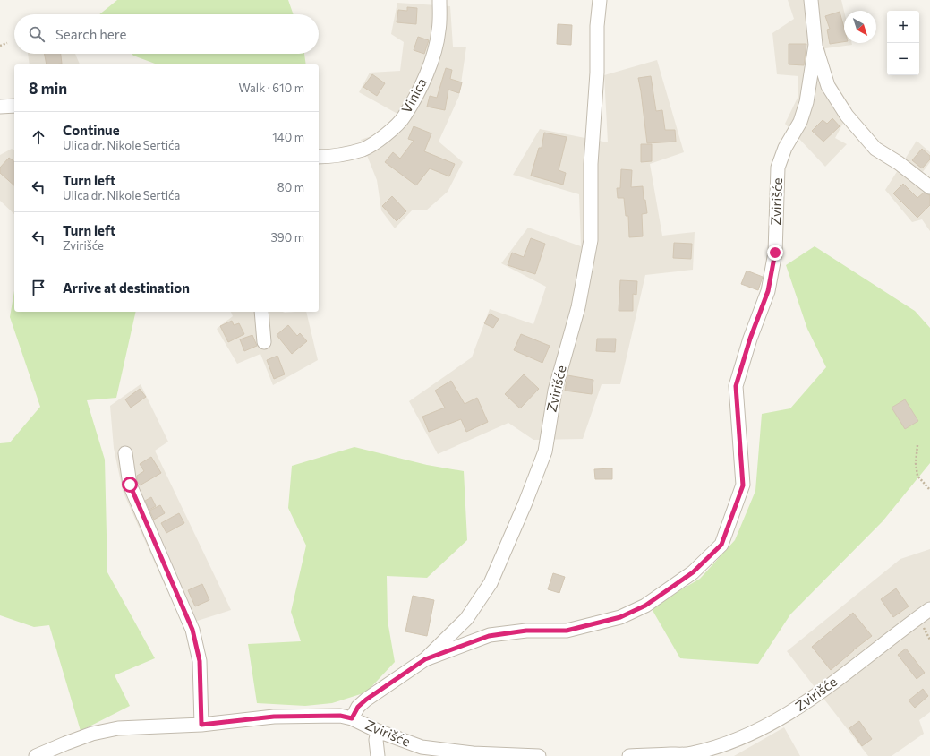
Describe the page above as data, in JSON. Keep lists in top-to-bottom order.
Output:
{
  "streets": {
    "street": ["Vinica", "Zvirišće"]
  },
  "north": "bottom right",
  "page": {
    "map_buttons": ["+", "−"],
    "search": "Search here",
    "heading": ["8 min", "Walk · 610 m"],
    "list": [
      ["Continue", "Ulica dr. Nikole Sertića", "140 m"],
      ["Turn left", "Ulica dr. Nikole Sertića", "80 m"],
      ["Turn left", "Zvirišće", "390 m"],
      "Arrive at destination"
    ]
  }
}
